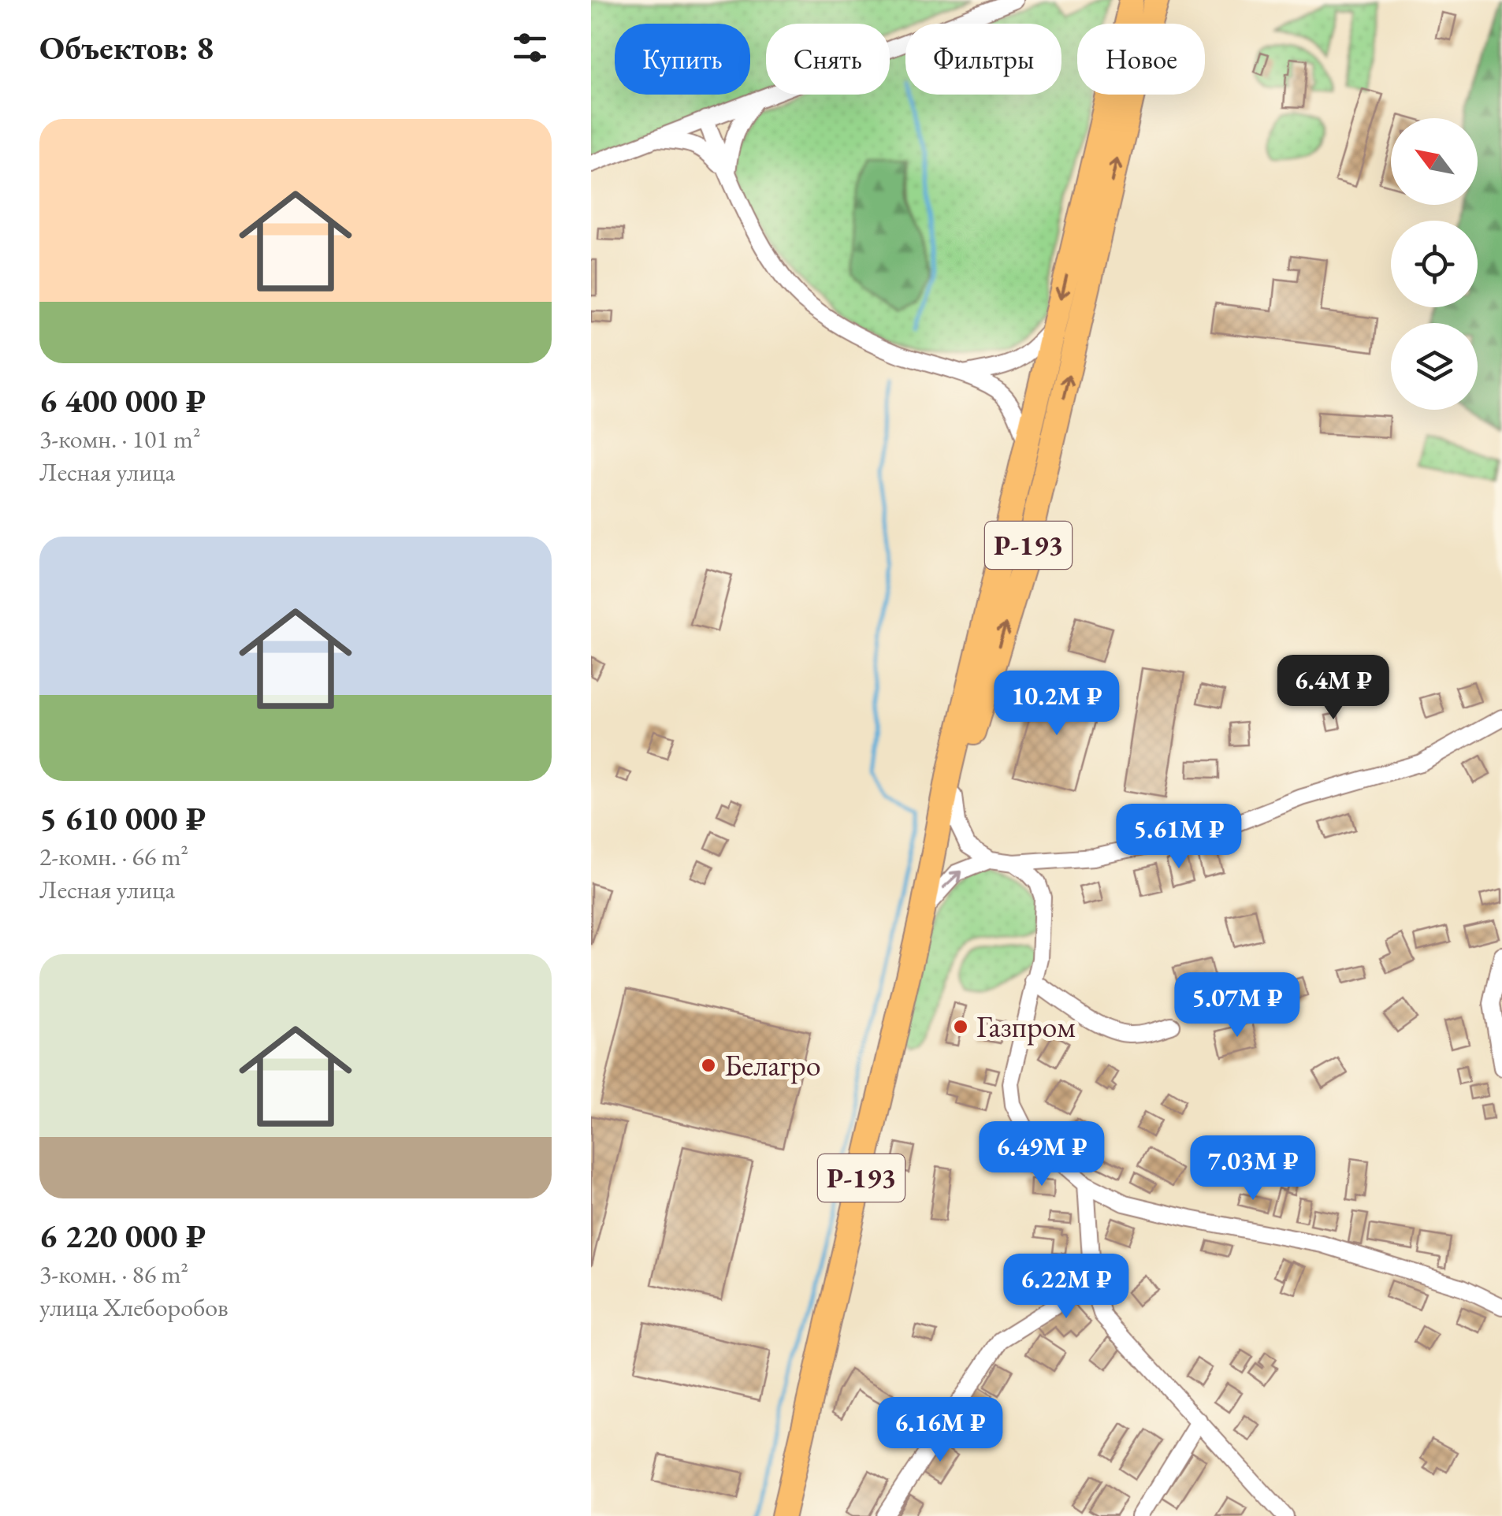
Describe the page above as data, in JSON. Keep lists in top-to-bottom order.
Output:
{
  "streets": {
    "highway": ["Р-193"]
  },
  "places": ["Газпром", "Белагро"],
  "north": "top left",
  "page": {
    "heading": "Объектов: 8",
    "chip": [
      "Купить",
      "Снять",
      "Фильтры",
      "Новое"
    ],
    "list": [
      {
        "name": "6 400 000 ₽",
        "note": "3-комн. · 101 m² · Лесная улица"
      },
      {
        "name": "5 610 000 ₽",
        "note": "2-комн. · 66 m² · Лесная улица"
      },
      {
        "name": "6 220 000 ₽",
        "note": "3-комн. · 86 m² · улица Хлеборобов"
      }
    ],
    "price": [
      "6.4M ₽",
      "10.2M ₽",
      "5.61M ₽",
      "5.07M ₽",
      "6.49M ₽",
      "7.03M ₽",
      "6.22M ₽",
      "6.16M ₽"
    ]
  }
}
